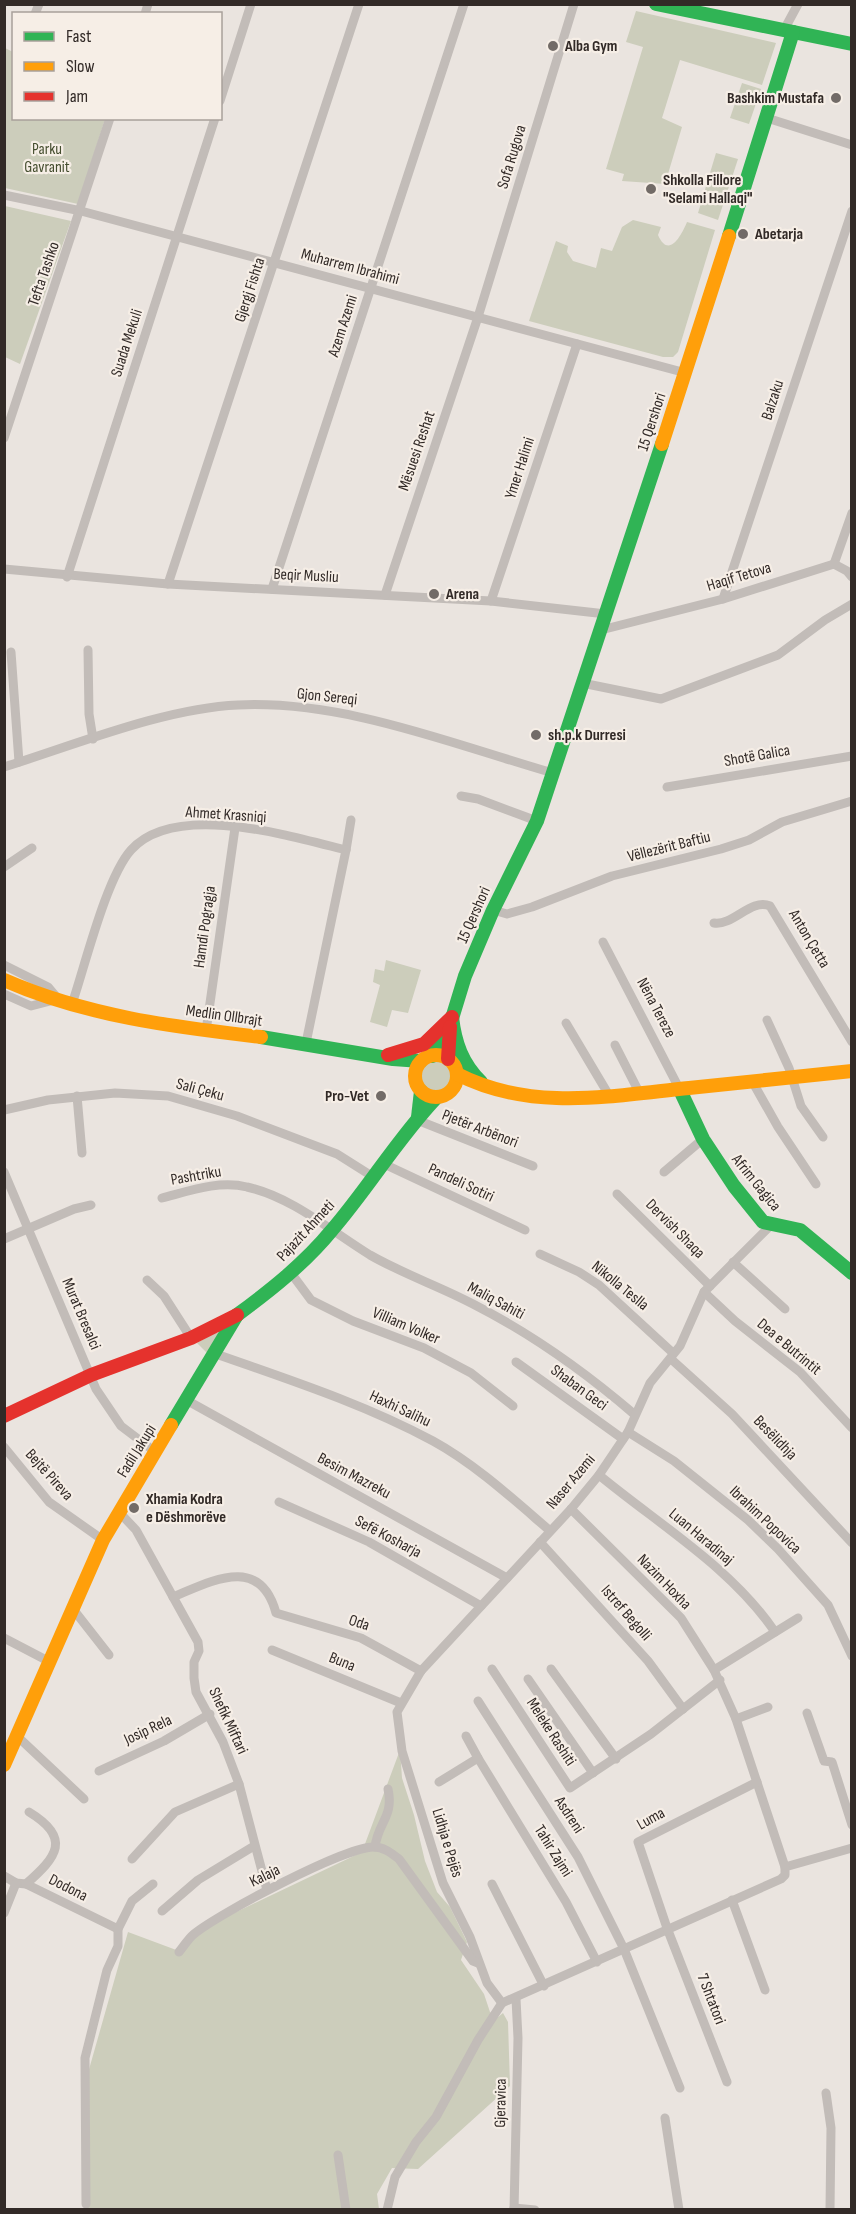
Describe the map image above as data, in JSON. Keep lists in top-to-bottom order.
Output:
{
  "streets": {
    "street": [
      "Sofa Rugova",
      "Muharrem Ibrahimi",
      "Tefta Tashko",
      "Gjergj Fishta",
      "Azem Azemi",
      "Suada Mekuli",
      "Balzaku",
      "15 Qershori",
      "Mësuesi Reshat",
      "Ymer Halimi",
      "Beqir Musliu",
      "Haqif Tetova",
      "Gjon Sereqi",
      "Shotë Galica",
      "Ahmet Krasniqi",
      "Vëllezërit Baftiu",
      "Hamdi Pogragja",
      "Anton Çetta",
      "Nëna Tereze",
      "Medlin Ollbrajt",
      "Sali Çeku",
      "Pjetër Arbënori",
      "Pashtriku",
      "Pandeli Sotiri",
      "Afrim Gagica",
      "Dervish Shaqa",
      "Pajazit Ahmeti",
      "Nikolla Teslla",
      "Maliq Sahiti",
      "Murat Bresalci",
      "Villiam Volker",
      "Dea e Butrintit",
      "Shaban Geci",
      "Haxhi Salihu",
      "Besëlidhja",
      "Fadil Jakupi",
      "Bejtë Pireva",
      "Besim Mazreku",
      "Naser Azemi",
      "Ibrahim Popovica",
      "Sefë Kosharja",
      "Luan Haradinaj",
      "Nazim Hoxha",
      "Istref Begolli",
      "Oda",
      "Buna",
      "Shefik Miftari",
      "Josip Rela",
      "Meleke Rashiti",
      "Asdreni",
      "Luma",
      "Lidhja e Pejës",
      "Tahir Zajmi",
      "Kalaja",
      "Dodona",
      "7 Shtatori",
      "Gjeravica"
    ]
  },
  "crossings": [
    ["Sofa Rugova", "Muharrem Ibrahimi"],
    ["Sofa Rugova", "Mësuesi Reshat"],
    ["Muharrem Ibrahimi", "Tefta Tashko"],
    ["Muharrem Ibrahimi", "Gjergj Fishta"],
    ["Muharrem Ibrahimi", "Azem Azemi"],
    ["Muharrem Ibrahimi", "Suada Mekuli"],
    ["Muharrem Ibrahimi", "15 Qershori"],
    ["Muharrem Ibrahimi", "Mësuesi Reshat"],
    ["Muharrem Ibrahimi", "Ymer Halimi"],
    ["Gjergj Fishta", "Beqir Musliu"],
    ["Azem Azemi", "Beqir Musliu"],
    ["Suada Mekuli", "Beqir Musliu"],
    ["Balzaku", "Haqif Tetova"],
    ["15 Qershori", "Beqir Musliu"],
    ["15 Qershori", "Haqif Tetova"],
    ["15 Qershori", "Gjon Sereqi"],
    ["15 Qershori", "Vëllezërit Baftiu"],
    ["15 Qershori", "Medlin Ollbrajt"],
    ["15 Qershori", "Pajazit Ahmeti"],
    ["Mësuesi Reshat", "Beqir Musliu"],
    ["Ymer Halimi", "Beqir Musliu"],
    ["Ahmet Krasniqi", "Hamdi Pogragja"],
    ["Ahmet Krasniqi", "Medlin Ollbrajt"],
    ["Hamdi Pogragja", "Medlin Ollbrajt"],
    ["Nëna Tereze", "Afrim Gagica"],
    ["Medlin Ollbrajt", "Pajazit Ahmeti"],
    ["Sali Çeku", "Pajazit Ahmeti"],
    ["Pjetër Arbënori", "Pajazit Ahmeti"],
    ["Pashtriku", "Pajazit Ahmeti"],
    ["Pashtriku", "Maliq Sahiti"],
    ["Pandeli Sotiri", "Pajazit Ahmeti"],
    ["Afrim Gagica", "Naser Azemi"],
    ["Dervish Shaqa", "Dea e Butrintit"],
    ["Dervish Shaqa", "Naser Azemi"],
    ["Pajazit Ahmeti", "Maliq Sahiti"],
    ["Pajazit Ahmeti", "Murat Bresalci"],
    ["Pajazit Ahmeti", "Villiam Volker"],
    ["Pajazit Ahmeti", "Fadil Jakupi"],
    ["Nikolla Teslla", "Besëlidhja"],
    ["Nikolla Teslla", "Naser Azemi"],
    ["Maliq Sahiti", "Naser Azemi"],
    ["Murat Bresalci", "Fadil Jakupi"],
    ["Dea e Butrintit", "Naser Azemi"],
    ["Shaban Geci", "Naser Azemi"],
    ["Shaban Geci", "Ibrahim Popovica"],
    ["Haxhi Salihu", "Fadil Jakupi"],
    ["Haxhi Salihu", "Naser Azemi"],
    ["Besëlidhja", "Naser Azemi"],
    ["Fadil Jakupi", "Bejtë Pireva"],
    ["Fadil Jakupi", "Besim Mazreku"],
    ["Fadil Jakupi", "Shefik Miftari"],
    ["Besim Mazreku", "Naser Azemi"],
    ["Naser Azemi", "Ibrahim Popovica"],
    ["Naser Azemi", "Sefë Kosharja"],
    ["Naser Azemi", "Luan Haradinaj"],
    ["Naser Azemi", "Nazim Hoxha"],
    ["Naser Azemi", "Istref Begolli"],
    ["Naser Azemi", "Oda"],
    ["Naser Azemi", "Buna"],
    ["Naser Azemi", "Lidhja e Pejës"],
    ["Nazim Hoxha", "Meleke Rashiti"],
    ["Nazim Hoxha", "Luma"],
    ["Istref Begolli", "Meleke Rashiti"],
    ["Oda", "Shefik Miftari"],
    ["Buna", "Lidhja e Pejës"],
    ["Shefik Miftari", "Josip Rela"],
    ["Shefik Miftari", "Kalaja"],
    ["Luma", "7 Shtatori"]
  ],
  "parks": ["Parku Gavranit"],
  "places": [
    "Alba Gym",
    "Bashkim Mustafa",
    "Shkolla Fillore \"Selami Hallaqi\"",
    "Abetarja",
    "Arena",
    "sh.p.k Durresi",
    "Pro-Vet",
    "Xhamia Kodra e Dëshmorëve"
  ],
  "legend": ["Fast", "Slow", "Jam"]
}
